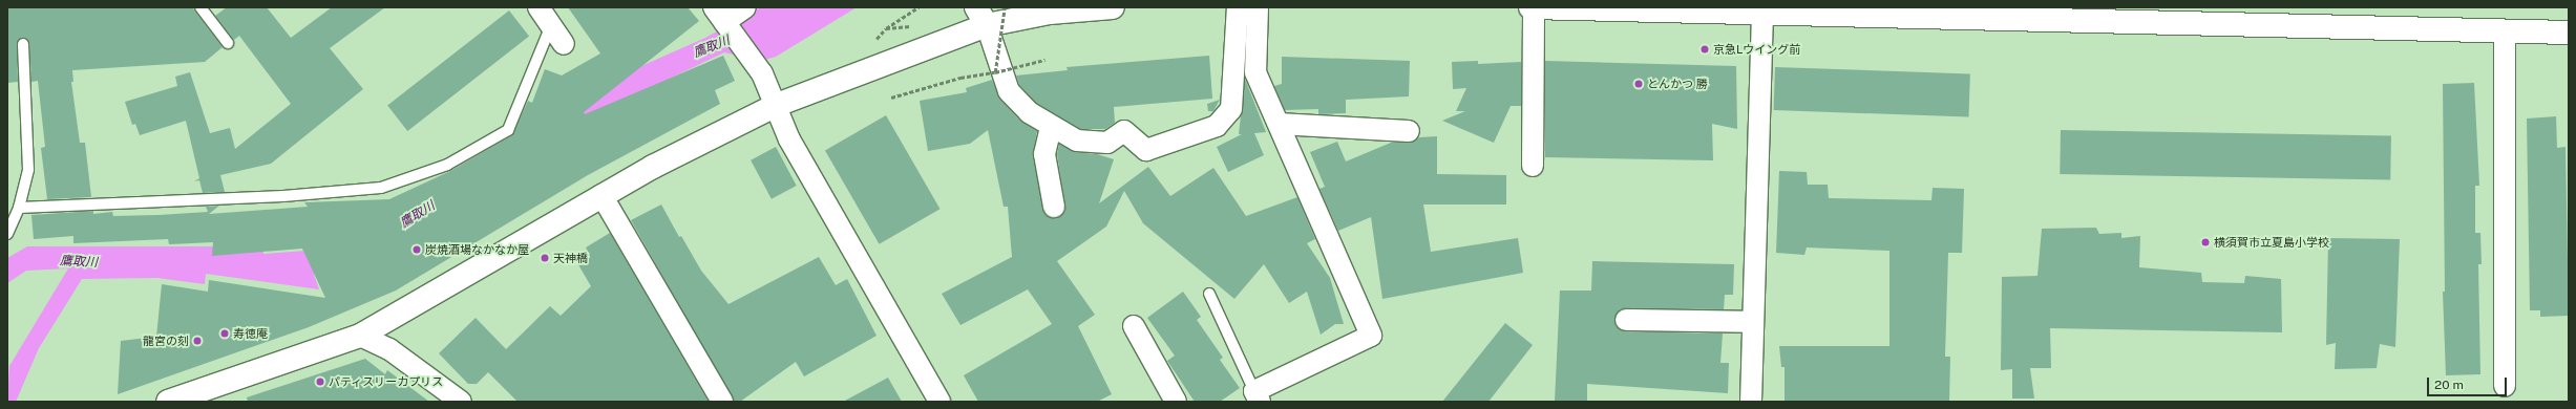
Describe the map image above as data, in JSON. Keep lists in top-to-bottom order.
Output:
{
  "water": ["鷹取川"],
  "places": [
    "京急Lウイング前",
    "とんかつ 勝",
    "横須賀市立夏島小学校",
    "炭焼酒場なかなか屋",
    "天神橋",
    "寿徳庵",
    "龍宮の刻",
    "パティスリーカプリス"
  ],
  "scale_bar": "20 m"
}
